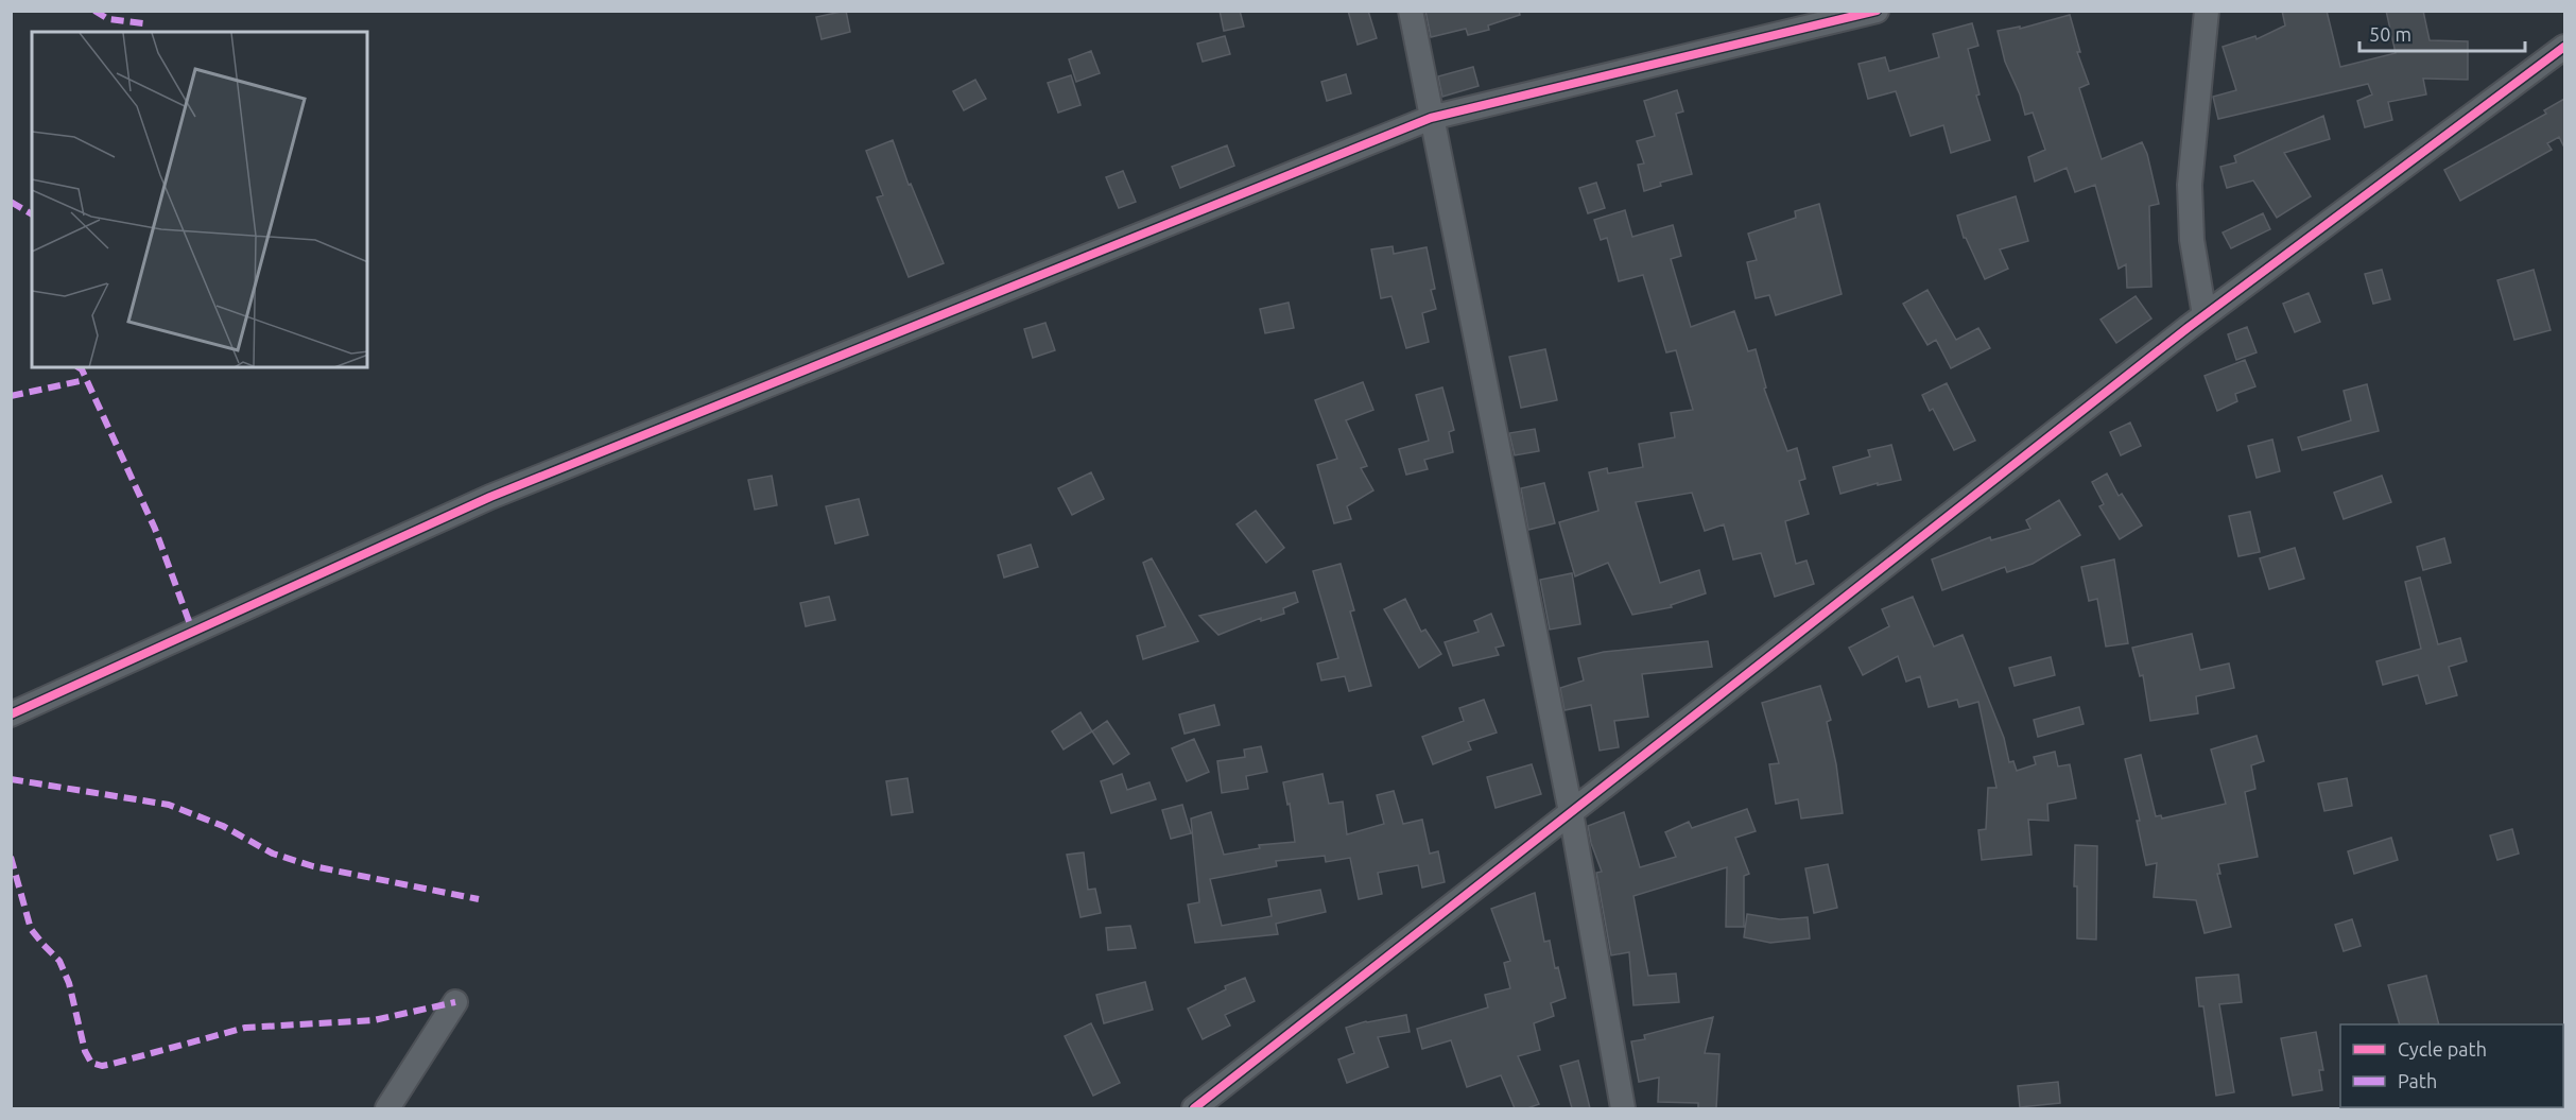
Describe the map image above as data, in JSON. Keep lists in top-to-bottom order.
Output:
{
  "legend": ["Cycle path", "Path"],
  "scale_bar": "50 m"
}
